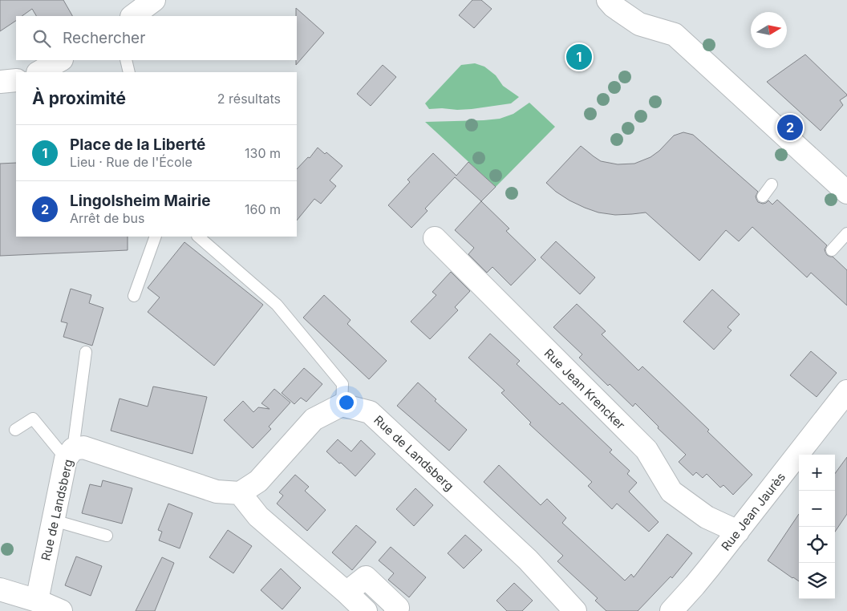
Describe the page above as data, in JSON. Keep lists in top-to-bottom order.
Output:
{
  "streets": {
    "street": ["Rue Jean Krencker", "Rue de Landsberg", "Rue Jean Jaurès"]
  },
  "crossings": [
    ["Rue Jean Krencker", "Rue Jean Jaurès"]
  ],
  "north": "right",
  "page": {
    "search": "Rechercher",
    "pins": ["1", "2"],
    "heading": ["À proximité", "2 résultats"],
    "list": [
      {
        "mark": "1",
        "name": "Place de la Liberté",
        "note": "Lieu · Rue de l'École",
        "value": "130 m"
      },
      {
        "mark": "2",
        "name": "Lingolsheim Mairie",
        "note": "Arrêt de bus",
        "value": "160 m"
      }
    ],
    "map_buttons": ["+", "−"]
  }
}
